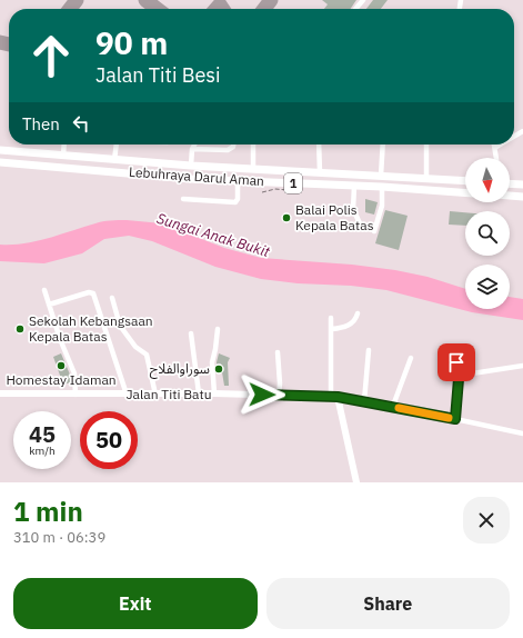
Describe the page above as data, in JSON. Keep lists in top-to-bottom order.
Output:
{
  "streets": {
    "highway": ["Lebuhraya Darul Aman", "1"],
    "main road": ["Jalan Titi Batu"]
  },
  "water": ["Sungai Anak Bukit"],
  "places": [
    "Balai Polis Kepala Batas",
    "Sekolah Kebangsaan Kepala Batas",
    "Homestay Idaman",
    "سوراوالفلاح"
  ],
  "north": "bottom",
  "page": {
    "turn": ["90 m", "Jalan Titi Besi"],
    "then": "Then",
    "speed": "45 km/h",
    "limit": "50",
    "heading": ["1 min", "310 m · 06:39"],
    "buttons": ["Exit", "Share"]
  }
}
